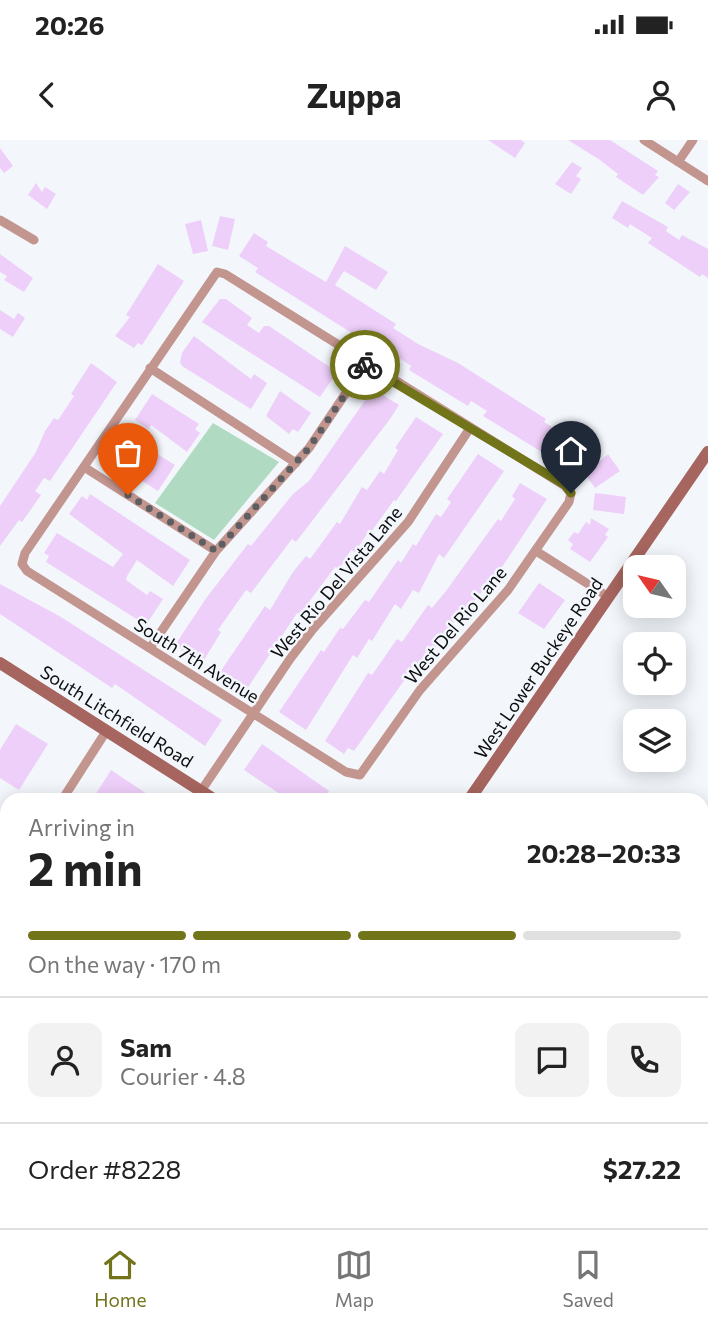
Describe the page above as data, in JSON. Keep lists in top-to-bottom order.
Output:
{
  "streets": {
    "main road": ["West Lower Buckeye Road", "South Litchfield Road"],
    "street": ["West Rio Del Vista Lane", "West Del Rio Lane", "South 7th Avenue"]
  },
  "crossings": [
    ["West Rio Del Vista Lane", "West Del Rio Lane"],
    ["West Rio Del Vista Lane", "South 7th Avenue"],
    ["West Rio Del Vista Lane", "South Litchfield Road"],
    ["West Del Rio Lane", "South 7th Avenue"]
  ],
  "north": "top left",
  "page": {
    "status": "20:26",
    "header": "Zuppa",
    "heading": ["2 min", "Arriving in", "20:28–20:33"],
    "panel": [
      "Sam",
      "Courier · 4.8",
      "Order #8228",
      "$27.22"
    ],
    "bar": "On the way · 170 m",
    "tabs": ["Home", "Map", "Saved"]
  }
}
